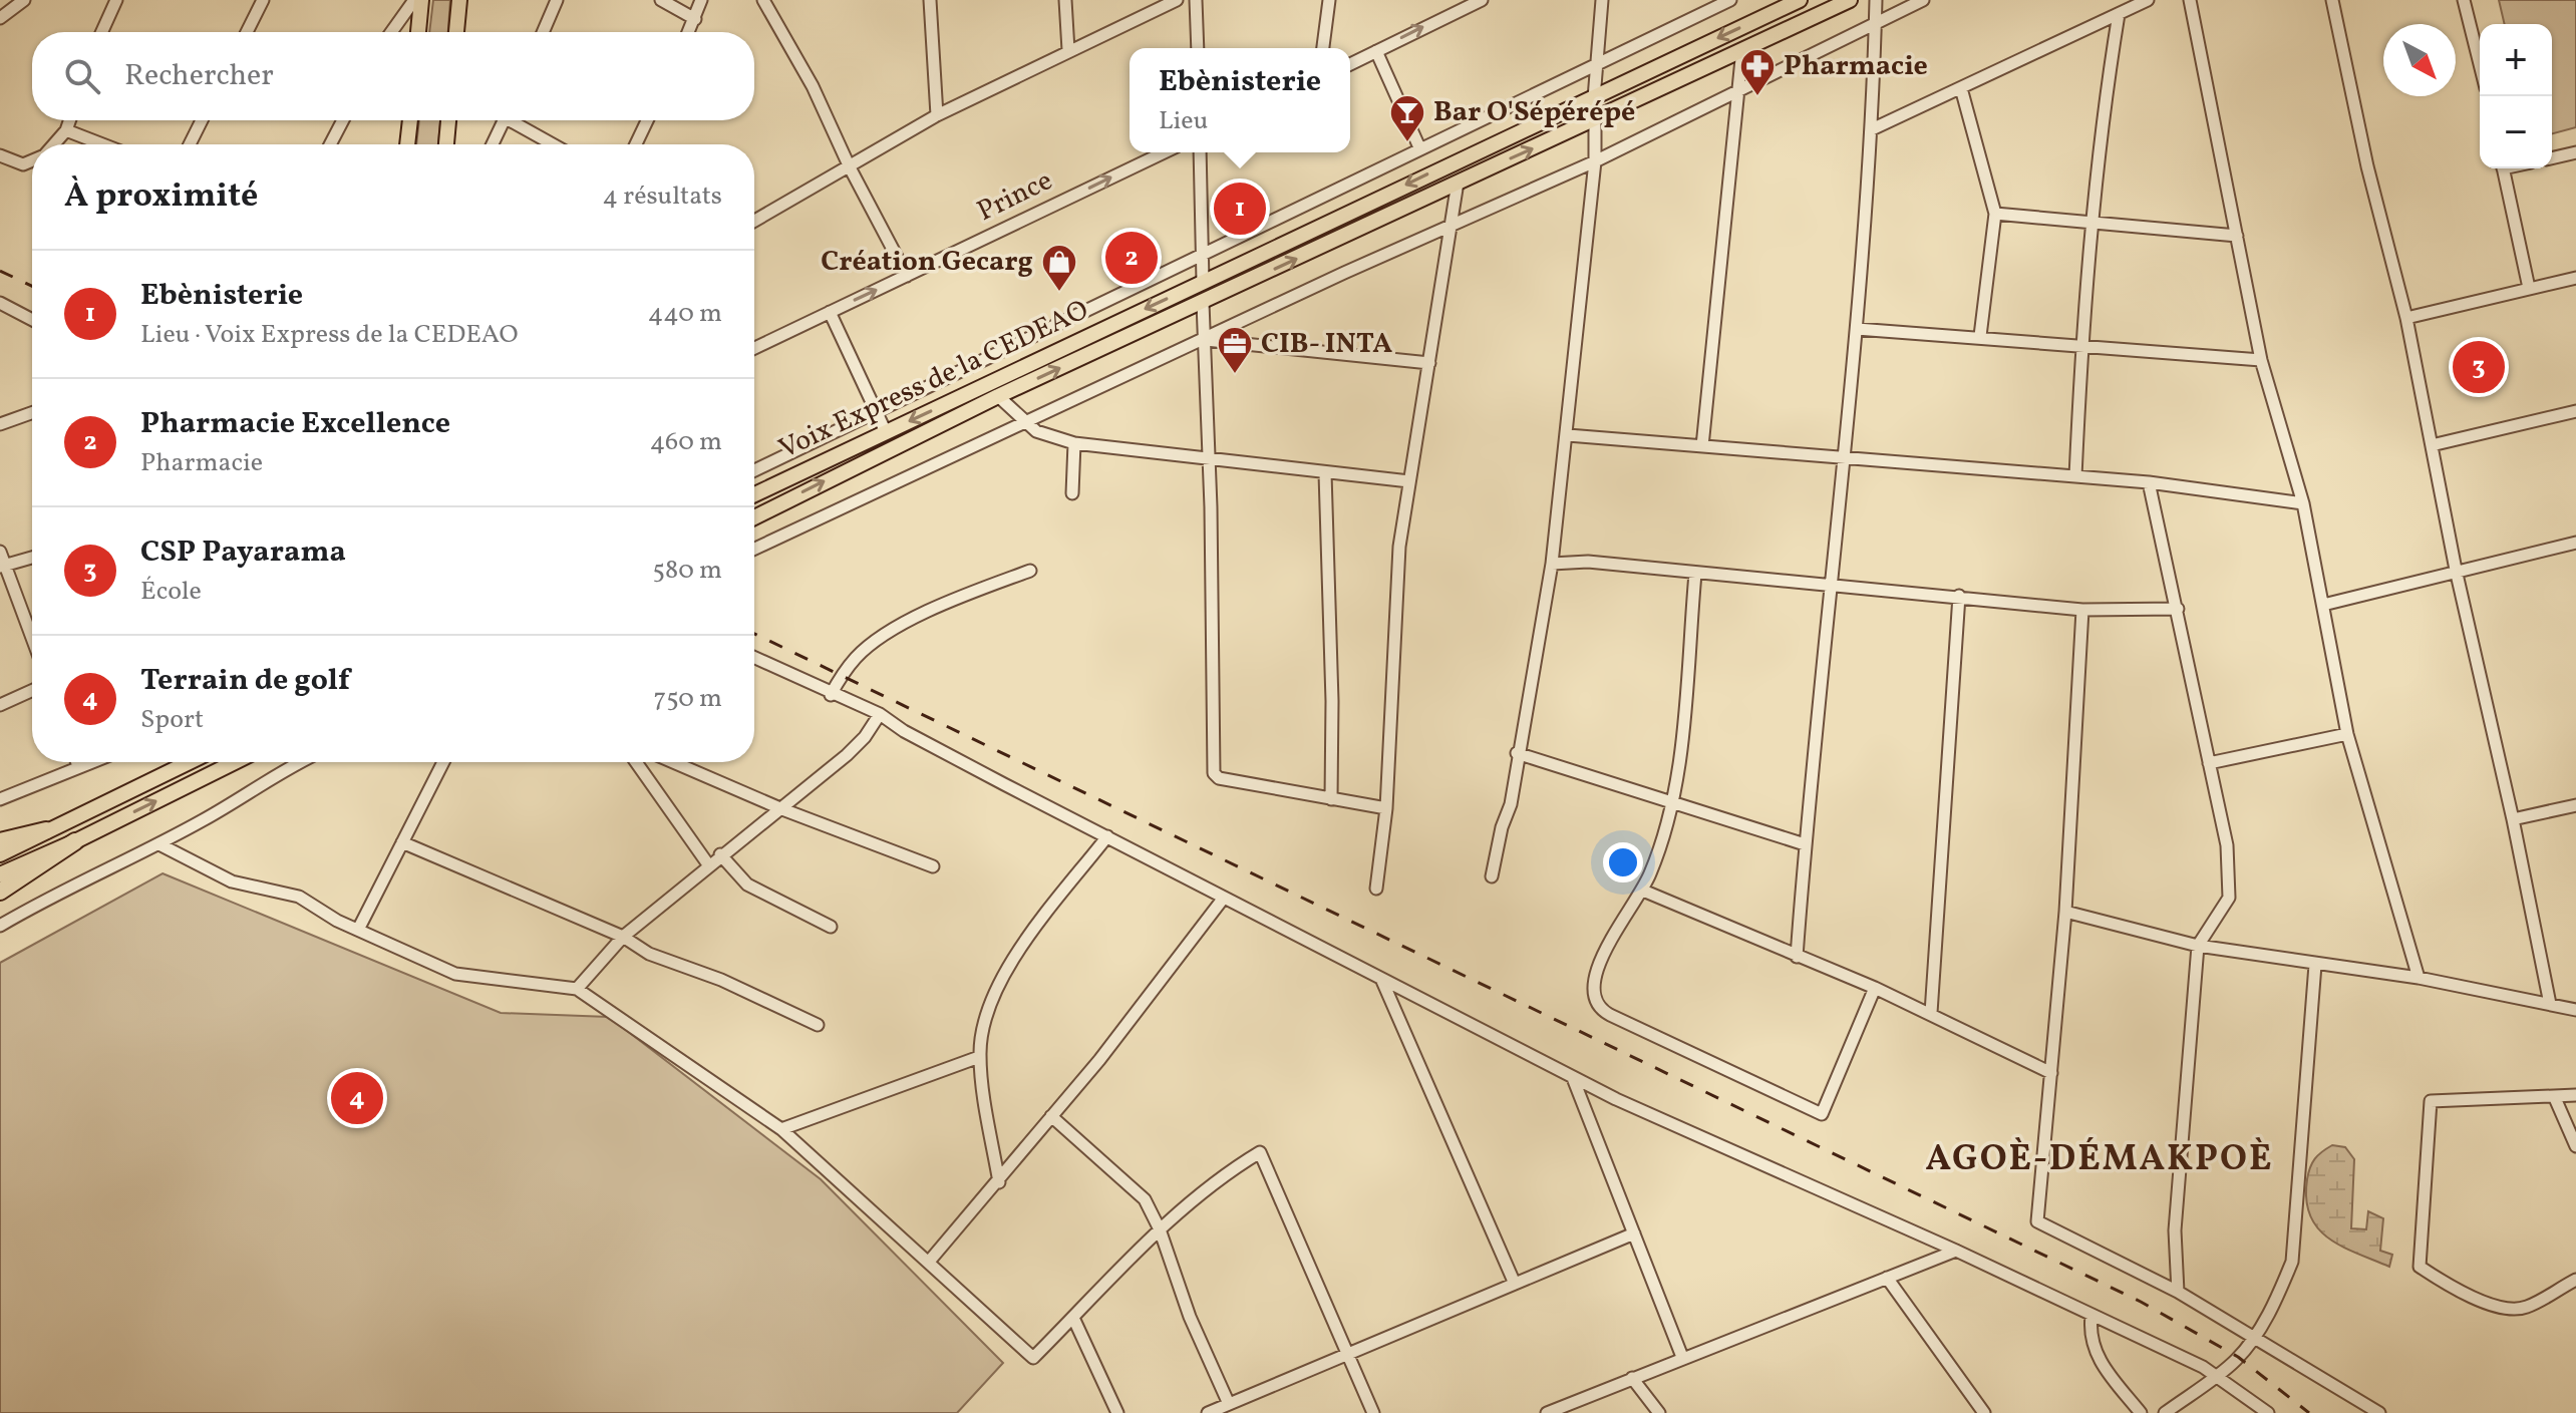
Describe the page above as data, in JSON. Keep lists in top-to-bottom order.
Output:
{
  "streets": {
    "main road": ["Voix Express de la CEDEAO"],
    "street": ["Prince"]
  },
  "one_way": ["Prince"],
  "districts": ["AGOÈ-DÉMAKPOÈ"],
  "places": {
    "pharmacy": ["Pharmacie"],
    "bar": ["Bar O'Sépérépé"],
    "shop": ["Création Gecarg"],
    "office": ["CIB- INTA"]
  },
  "north": "bottom right",
  "page": {
    "map_buttons": ["+", "−"],
    "search": "Rechercher",
    "popup": ["Ebènisterie", "Lieu"],
    "heading": ["À proximité", "4 résultats"],
    "pins": [
      "1",
      "2",
      "3",
      "4"
    ],
    "list": [
      {
        "mark": "1",
        "name": "Ebènisterie",
        "note": "Lieu · Voix Express de la CEDEAO",
        "value": "440 m"
      },
      {
        "mark": "2",
        "name": "Pharmacie Excellence",
        "note": "Pharmacie",
        "value": "460 m"
      },
      {
        "mark": "3",
        "name": "CSP Payarama",
        "note": "École",
        "value": "580 m"
      },
      {
        "mark": "4",
        "name": "Terrain de golf",
        "note": "Sport",
        "value": "750 m"
      }
    ]
  }
}
